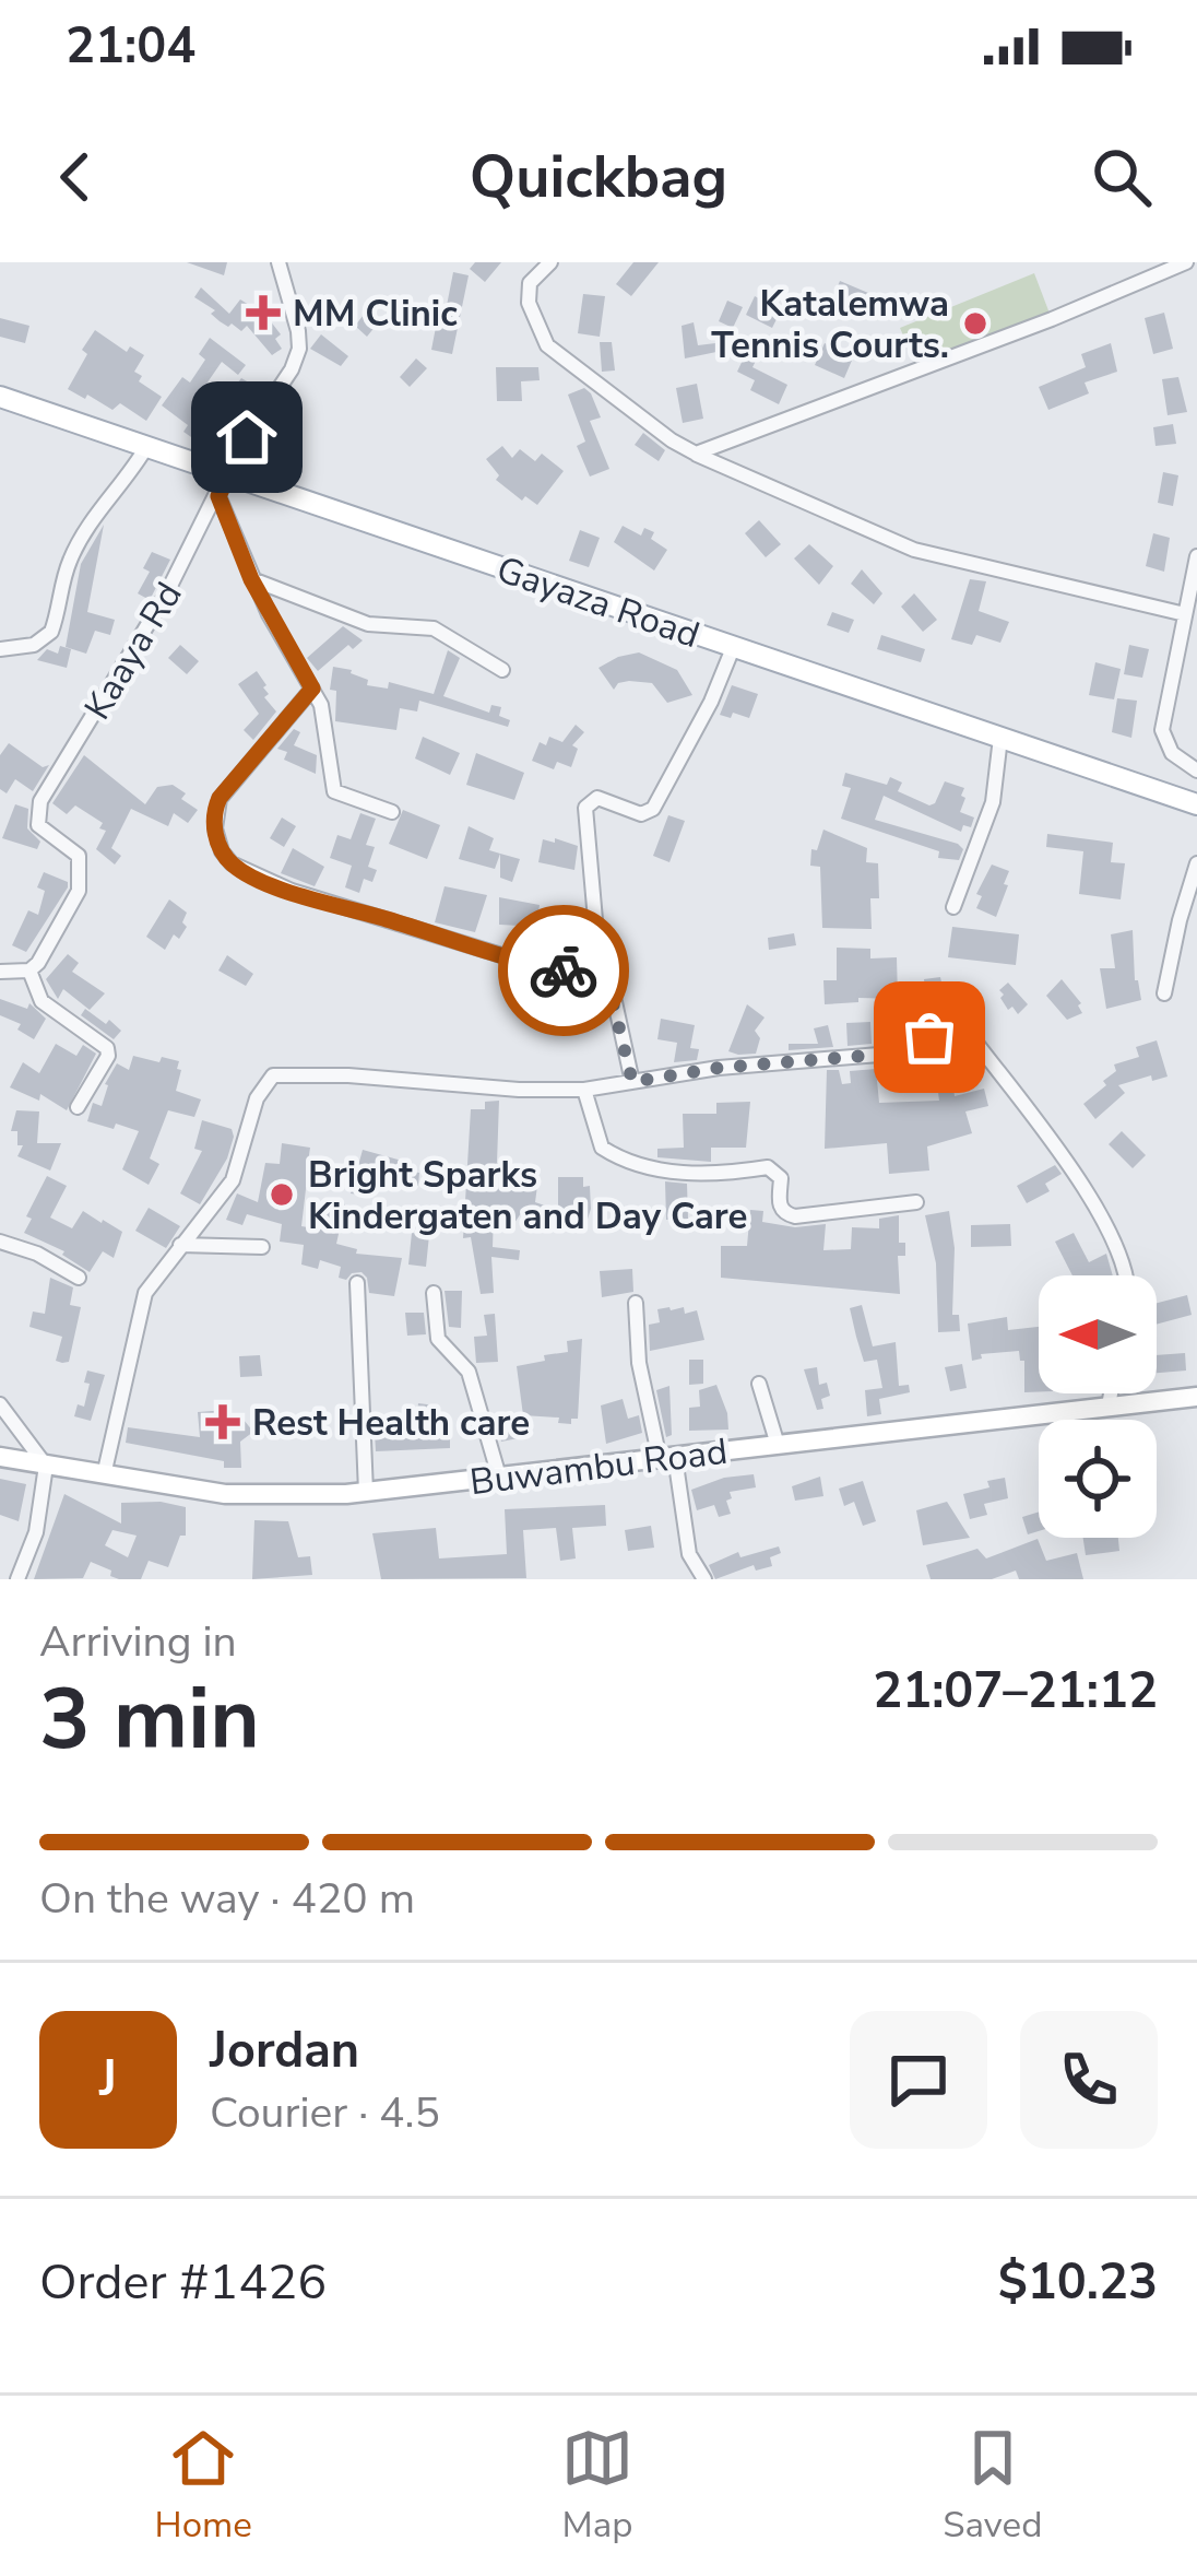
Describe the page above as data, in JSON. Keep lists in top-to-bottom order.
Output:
{
  "streets": {
    "main road": ["Gayaza Road"],
    "street": ["Kaaya Rd", "Buwambu Road"]
  },
  "crossings": [
    ["Gayaza Road", "Kaaya Rd"]
  ],
  "places": {
    "health": ["MM Clinic", "Rest Health care"],
    "other": ["Katalemwa Tennis Courts.", "Bright Sparks Kindergaten and Day Care"]
  },
  "north": "left",
  "page": {
    "status": "21:04",
    "header": "Quickbag",
    "heading": ["3 min", "Arriving in", "21:07–21:12"],
    "panel": [
      "Jordan",
      "Courier · 4.5",
      "Order #1426",
      "$10.23"
    ],
    "bar": "On the way · 420 m",
    "round": "J",
    "tabs": ["Home", "Map", "Saved"]
  }
}
